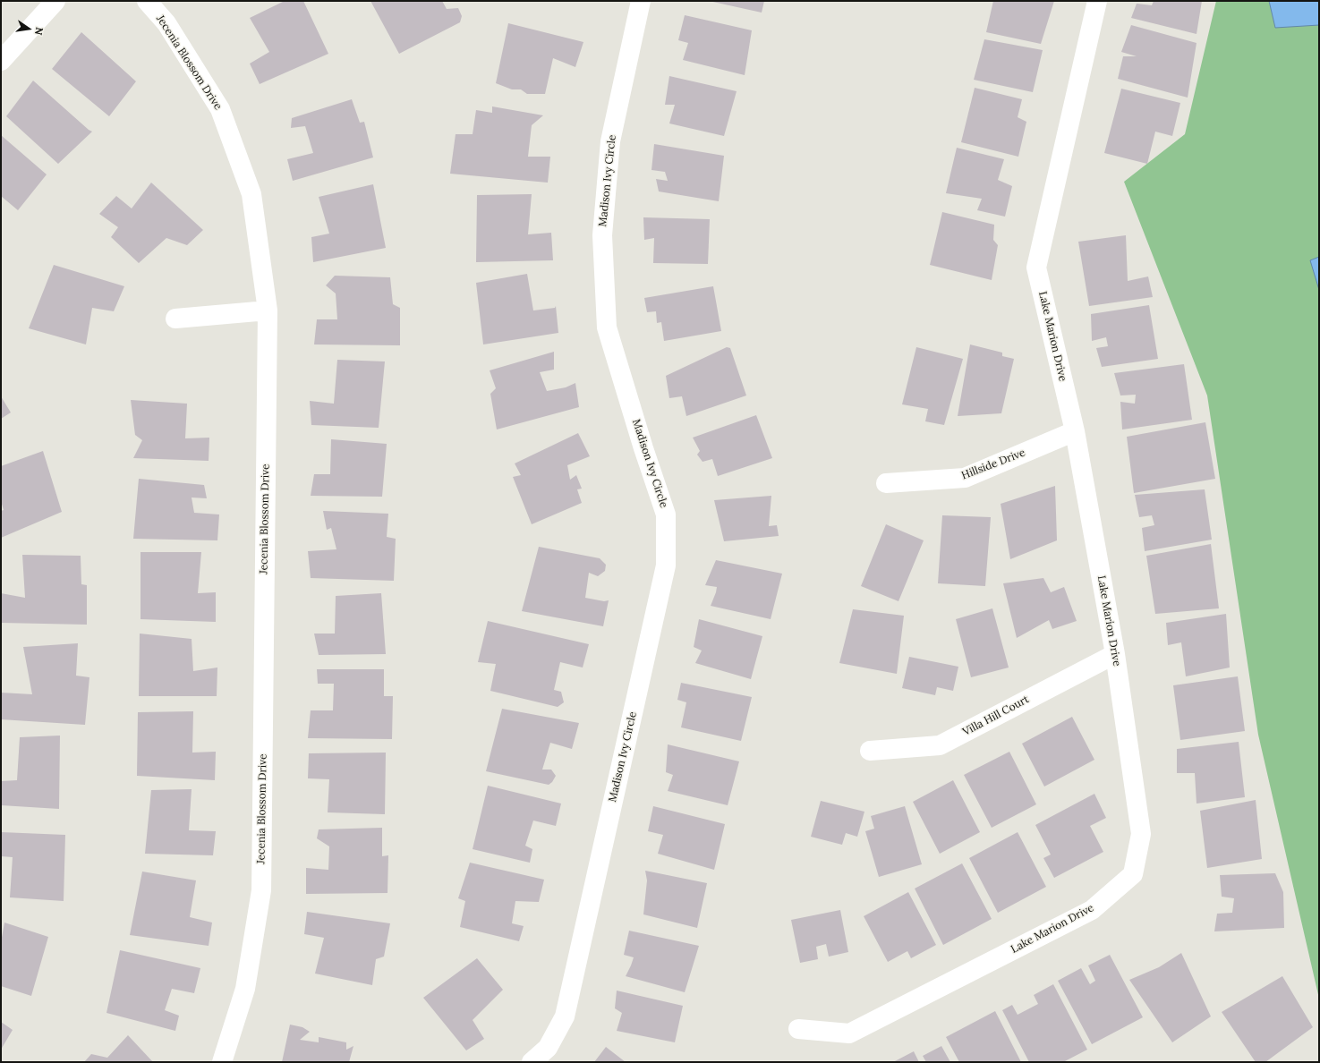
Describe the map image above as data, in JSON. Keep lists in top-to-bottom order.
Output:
{
  "streets": {
    "street": [
      "Jecenia Blossom Drive",
      "Madison Ivy Circle",
      "Lake Marion Drive",
      "Hillside Drive",
      "Villa Hill Court"
    ]
  },
  "crossings": [
    ["Lake Marion Drive", "Hillside Drive"],
    ["Lake Marion Drive", "Villa Hill Court"]
  ],
  "north": "right"
}
